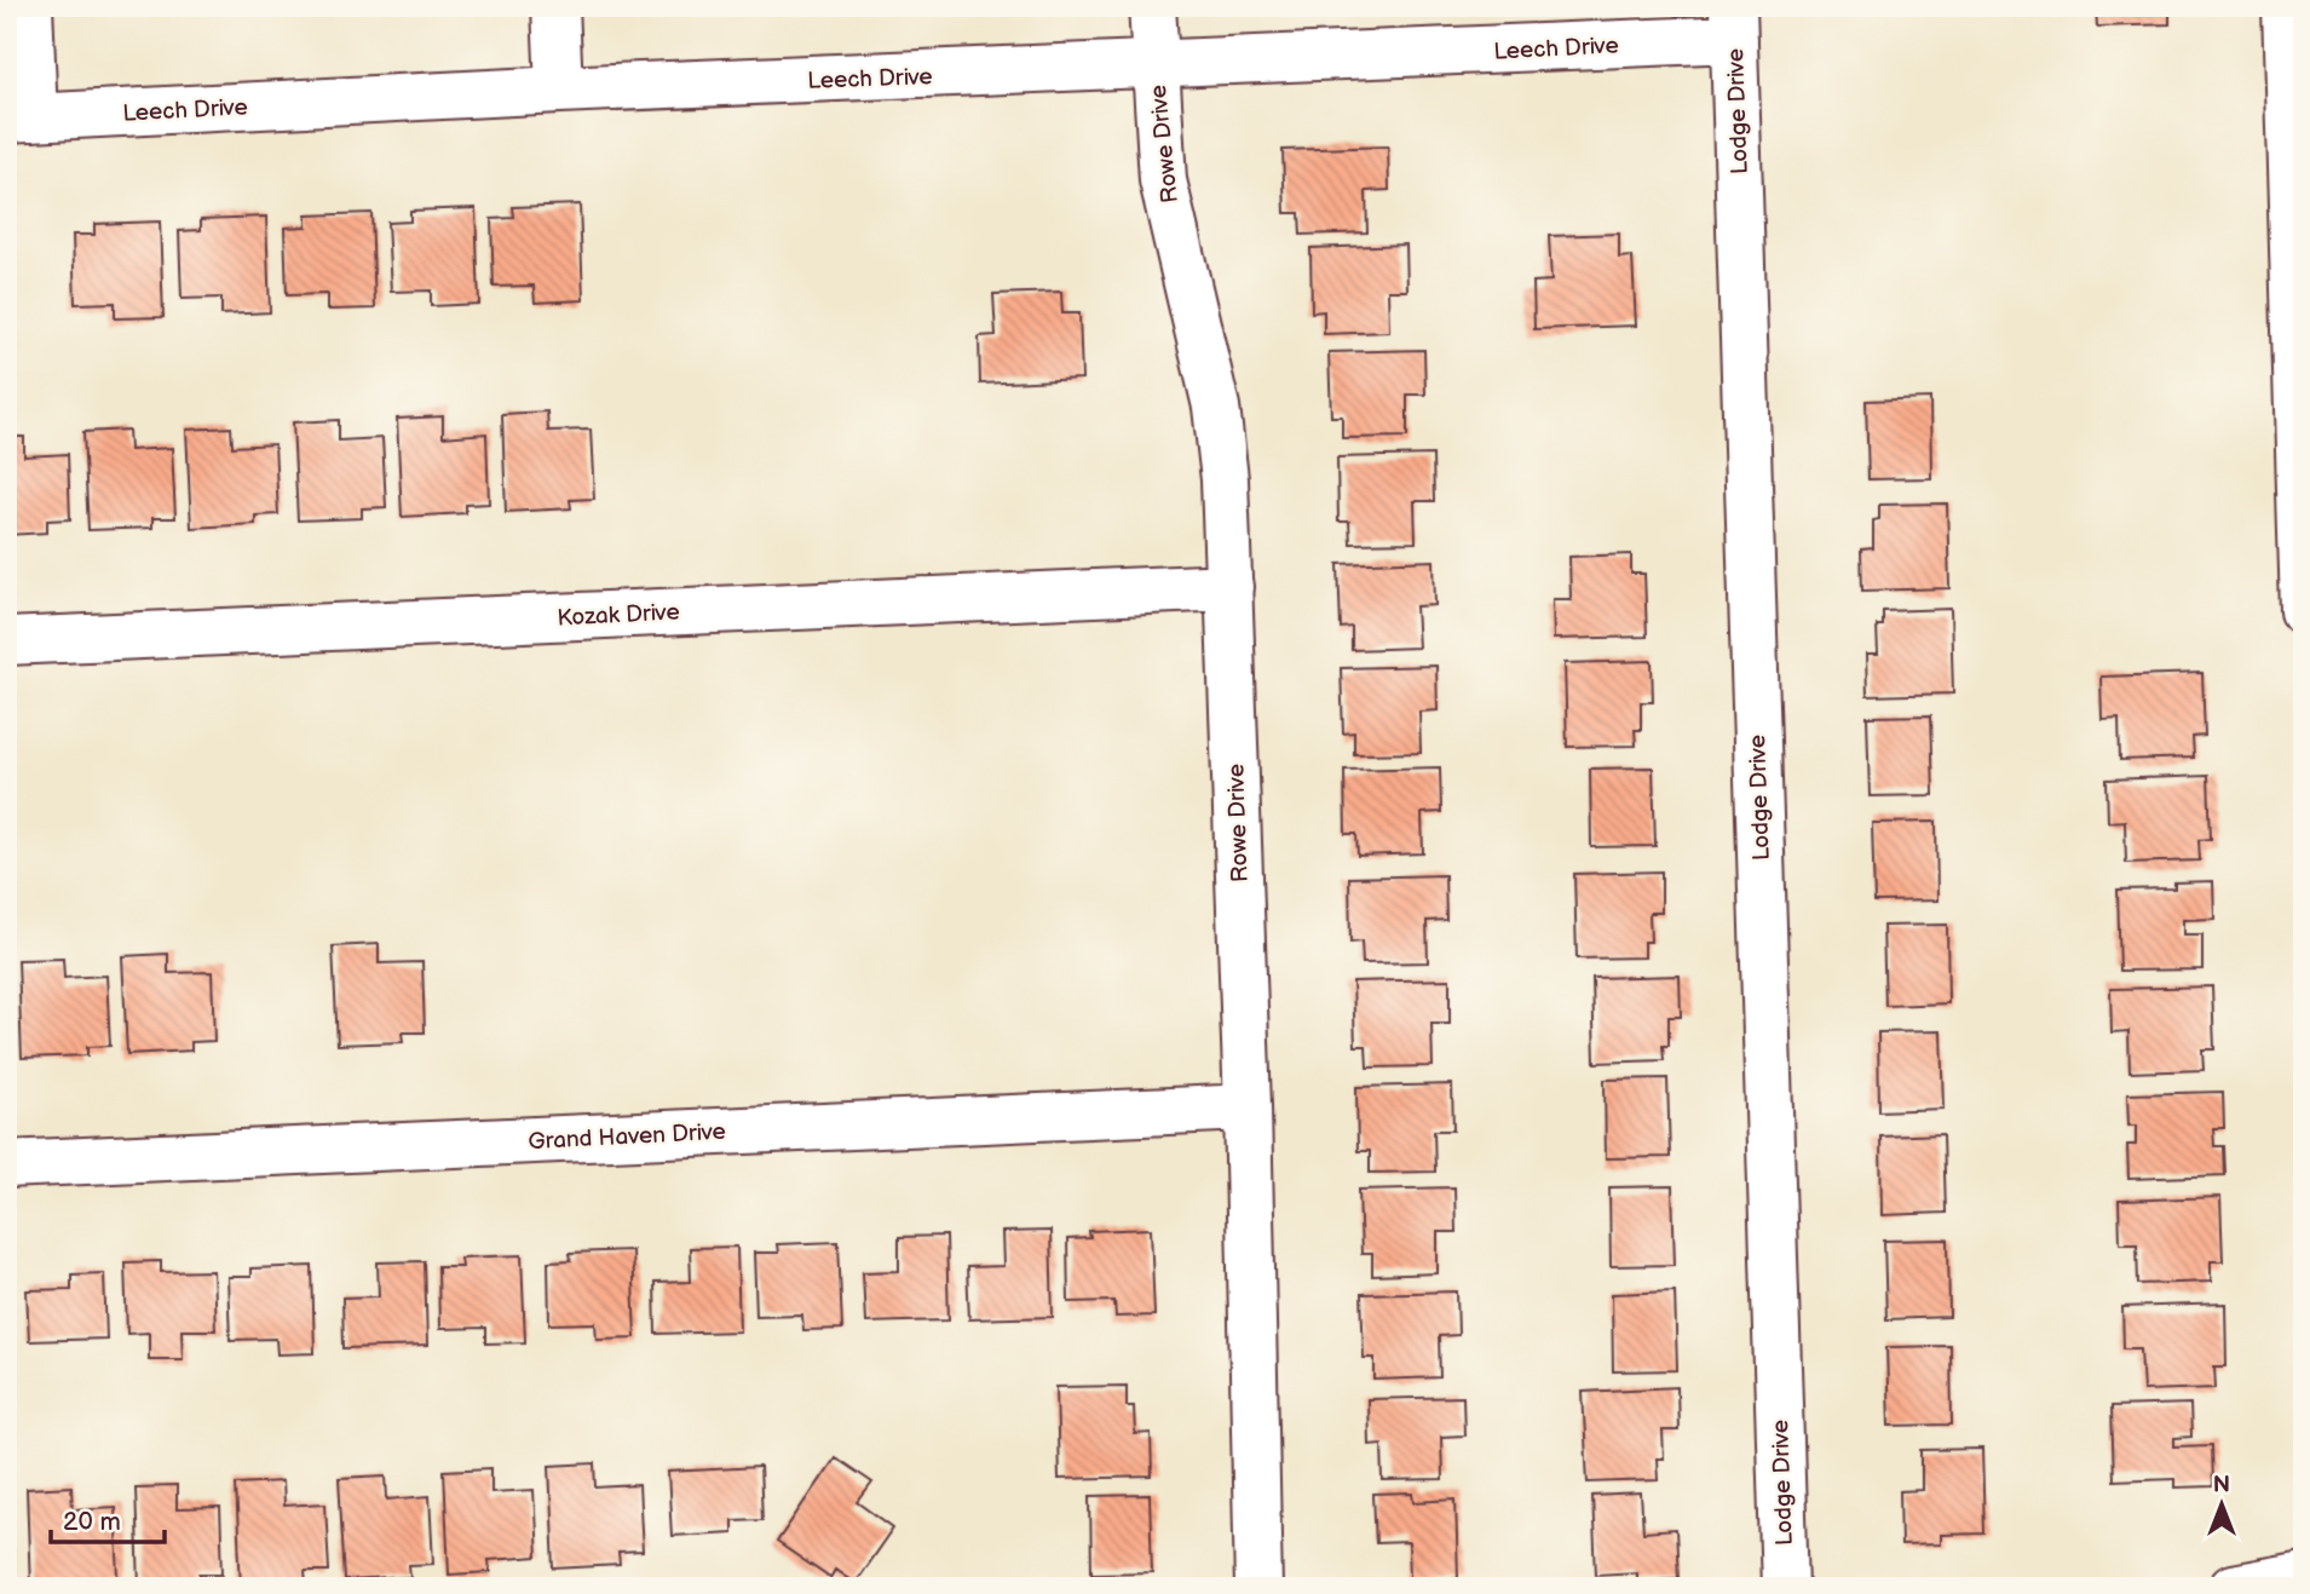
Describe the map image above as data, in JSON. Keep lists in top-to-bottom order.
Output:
{
  "streets": {
    "street": [
      "Leech Drive",
      "Lodge Drive",
      "Rowe Drive",
      "Kozak Drive",
      "Grand Haven Drive"
    ]
  },
  "crossings": [
    ["Leech Drive", "Lodge Drive"],
    ["Leech Drive", "Rowe Drive"],
    ["Rowe Drive", "Kozak Drive"],
    ["Rowe Drive", "Grand Haven Drive"]
  ],
  "scale_bar": "20 m",
  "north": "top"
}
